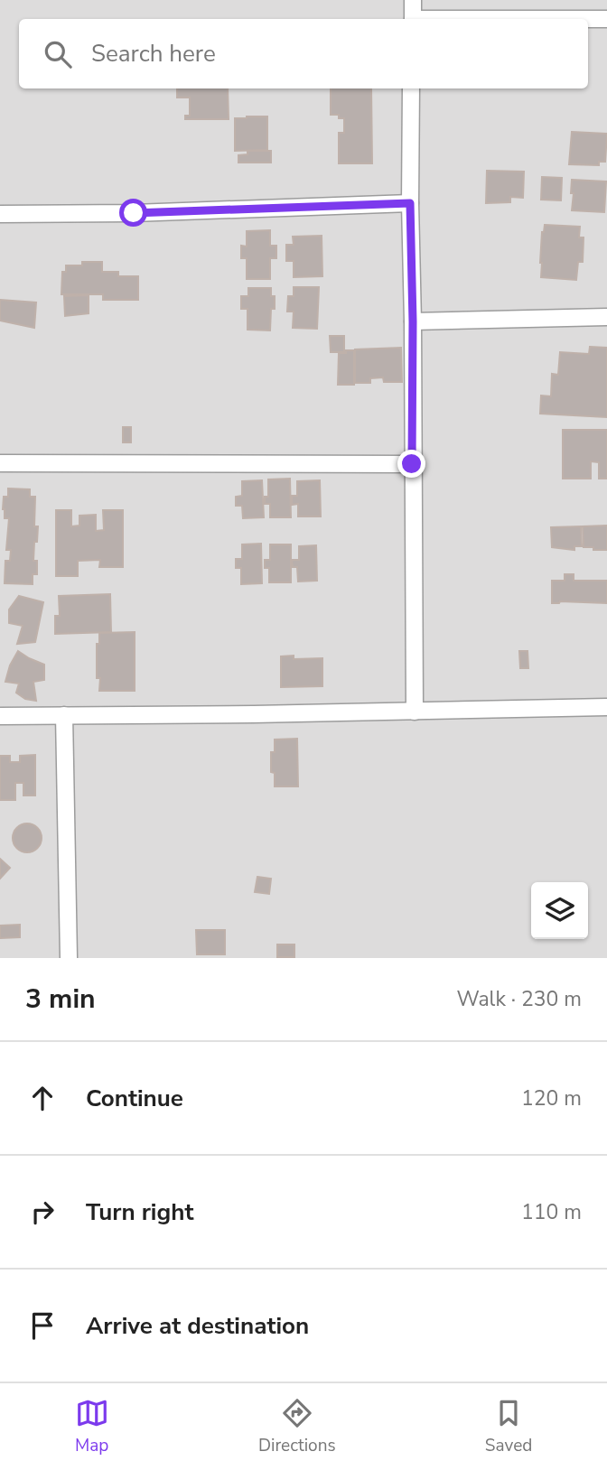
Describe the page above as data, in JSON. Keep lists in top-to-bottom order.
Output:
{
  "page": {
    "search": "Search here",
    "heading": ["3 min", "Walk · 230 m"],
    "list": [
      ["Continue", "120 m"],
      ["Turn right", "110 m"],
      "Arrive at destination"
    ],
    "nav": ["Map", "Directions", "Saved"]
  }
}
